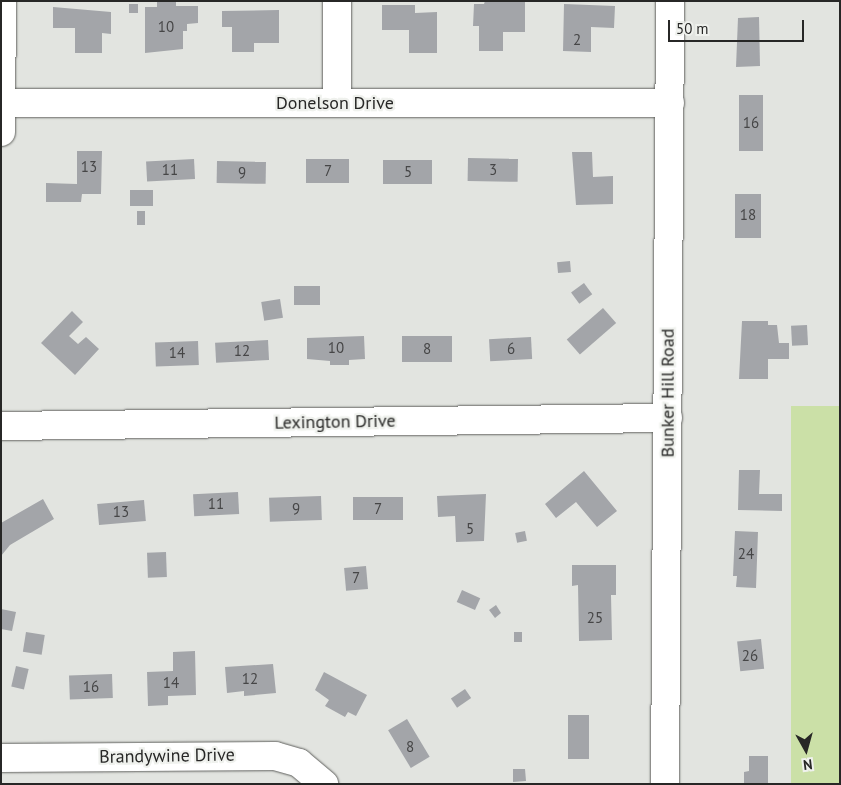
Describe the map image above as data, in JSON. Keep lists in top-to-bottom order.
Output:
{
  "streets": {
    "street": [
      "Donelson Drive",
      "Bunker Hill Road",
      "Lexington Drive",
      "Brandywine Drive"
    ]
  },
  "crossings": [
    ["Donelson Drive", "Bunker Hill Road"],
    ["Bunker Hill Road", "Lexington Drive"]
  ],
  "house_numbers": [
    "10",
    "2",
    "16",
    "13",
    "11",
    "3",
    "7",
    "5",
    "9",
    "18",
    "10",
    "8",
    "6",
    "12",
    "14",
    "11",
    "9",
    "7",
    "13",
    "5",
    "24",
    "7",
    "25",
    "26",
    "12",
    "14",
    "16",
    "8"
  ],
  "scale_bar": "50 m",
  "north": "bottom"
}
